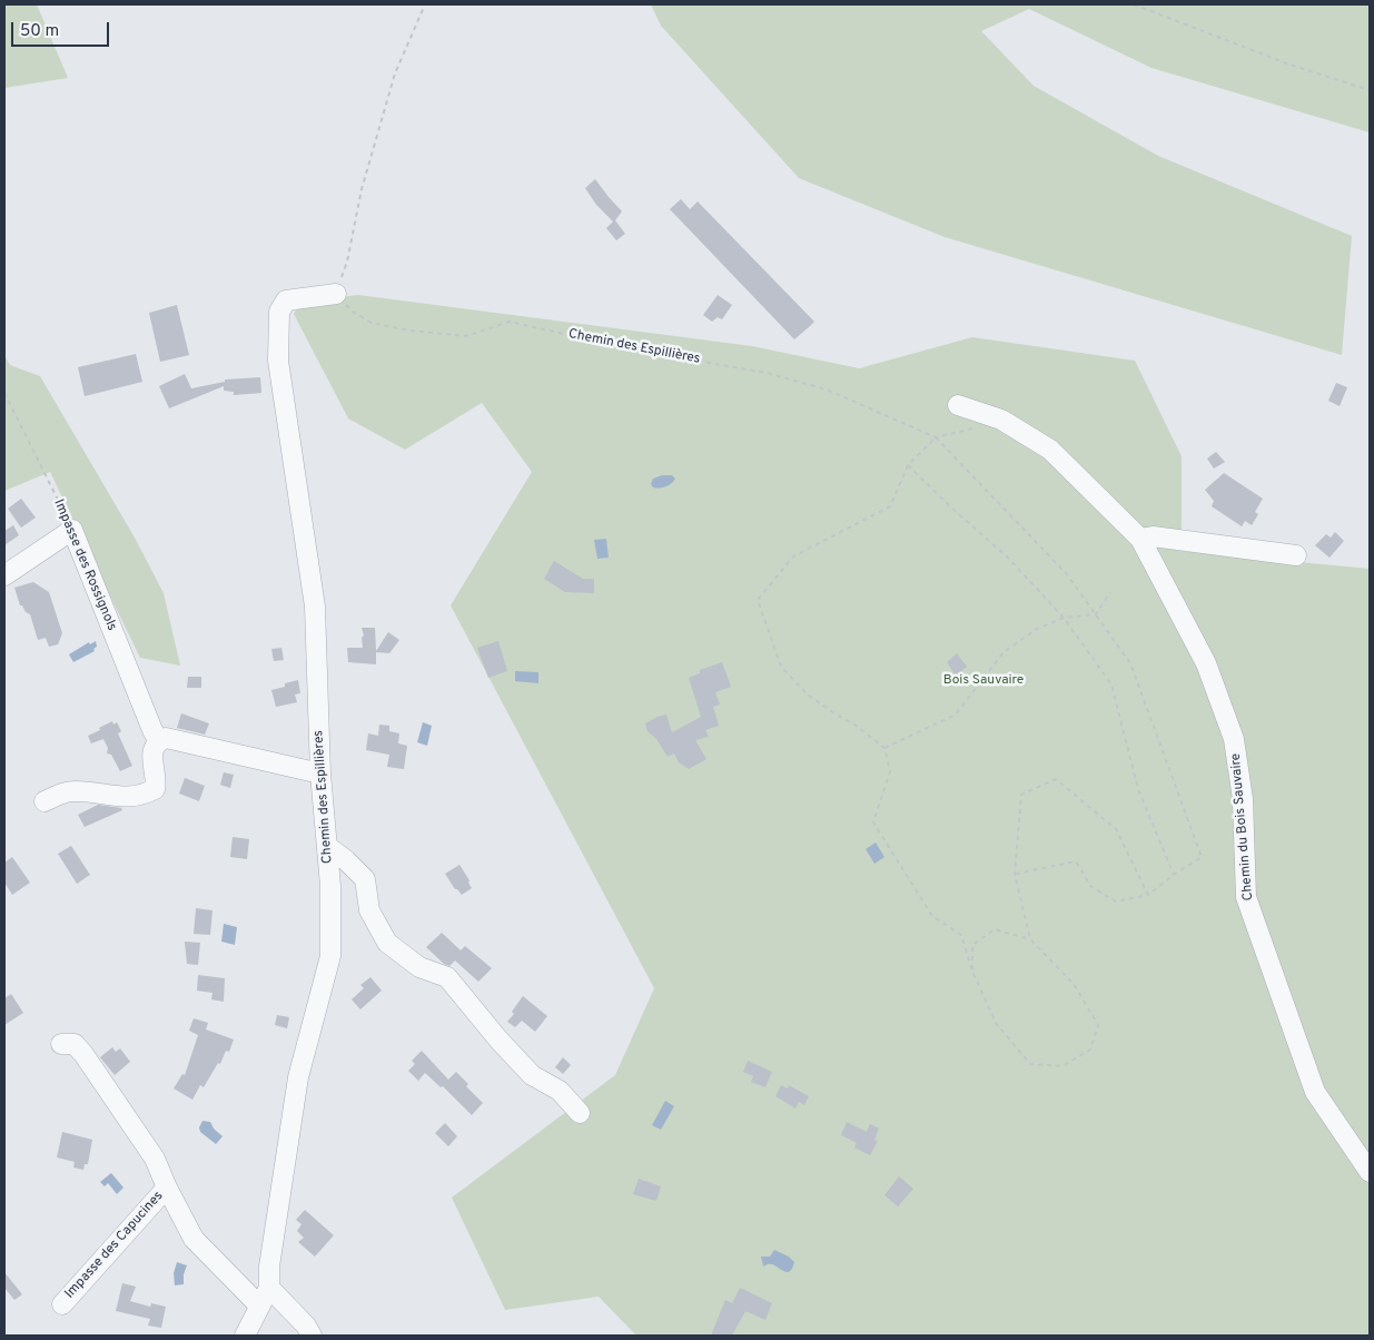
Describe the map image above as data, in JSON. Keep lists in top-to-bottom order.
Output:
{
  "streets": {
    "street": [
      "Chemin des Espillières",
      "Impasse des Rossignols",
      "Chemin du Bois Sauvaire",
      "Impasse des Capucines"
    ]
  },
  "crossings": [
    ["Chemin des Espillières", "Impasse des Capucines"]
  ],
  "parks": ["Bois Sauvaire"],
  "scale_bar": "50 m"
}
